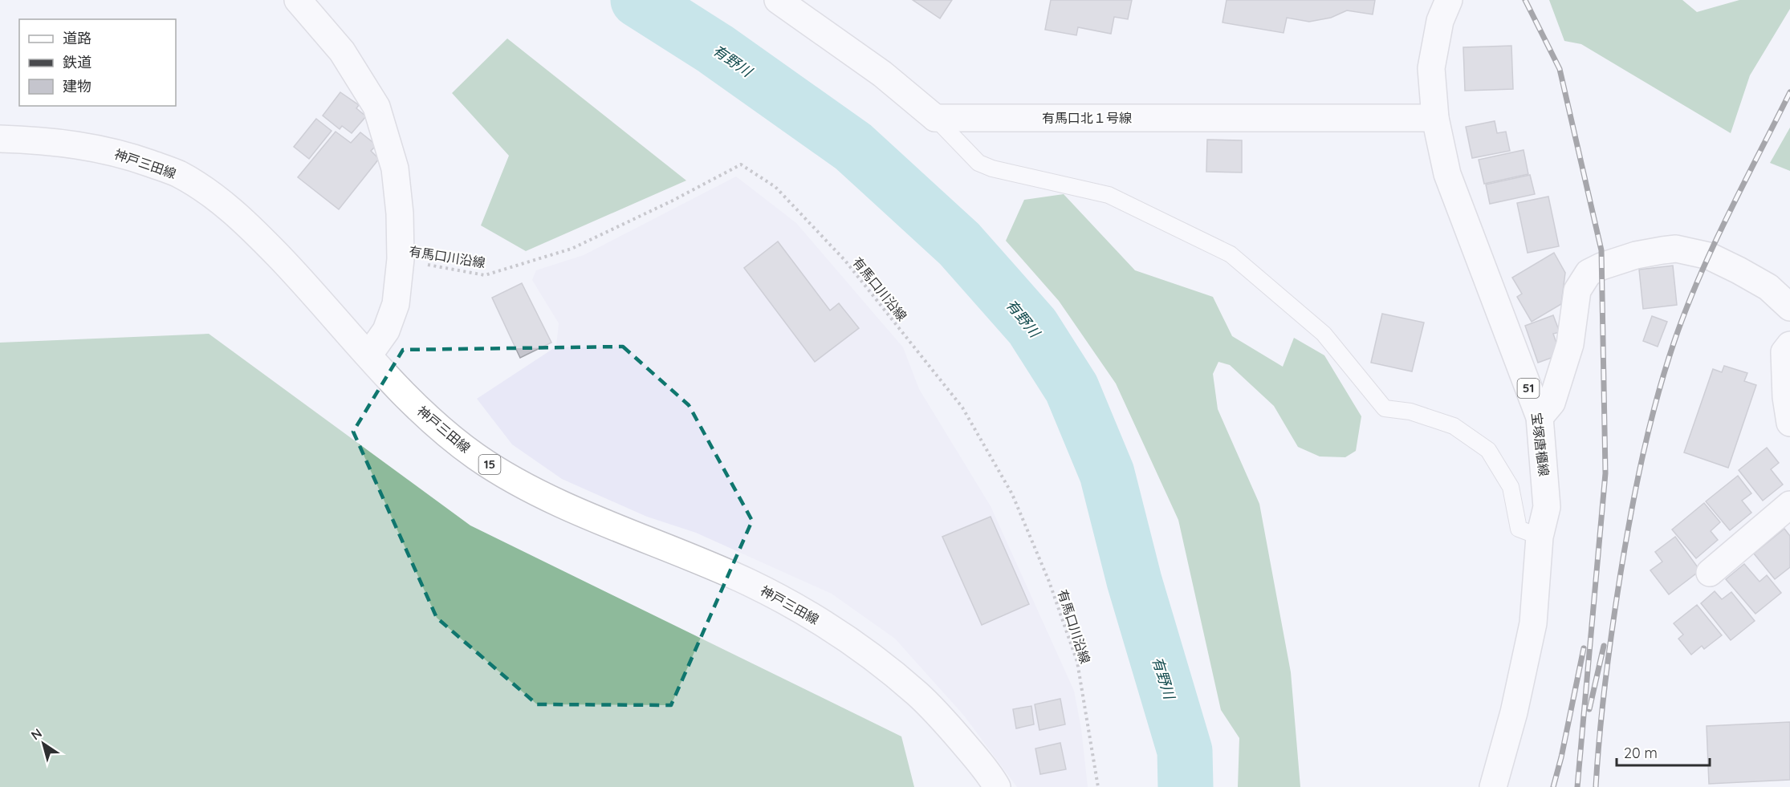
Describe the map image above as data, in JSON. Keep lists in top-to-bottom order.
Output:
{
  "streets": {
    "main road": [
      "有馬口北１号線",
      "神戸三田線",
      "51",
      "宝塚唐櫃線",
      "15"
    ],
    "path": ["有馬口川沿線"]
  },
  "crossings": [
    ["有馬口北１号線", "宝塚唐櫃線"]
  ],
  "water": ["有野川"],
  "legend": ["道路", "鉄道", "建物"],
  "scale_bar": "20 m",
  "north": "top left"
}
